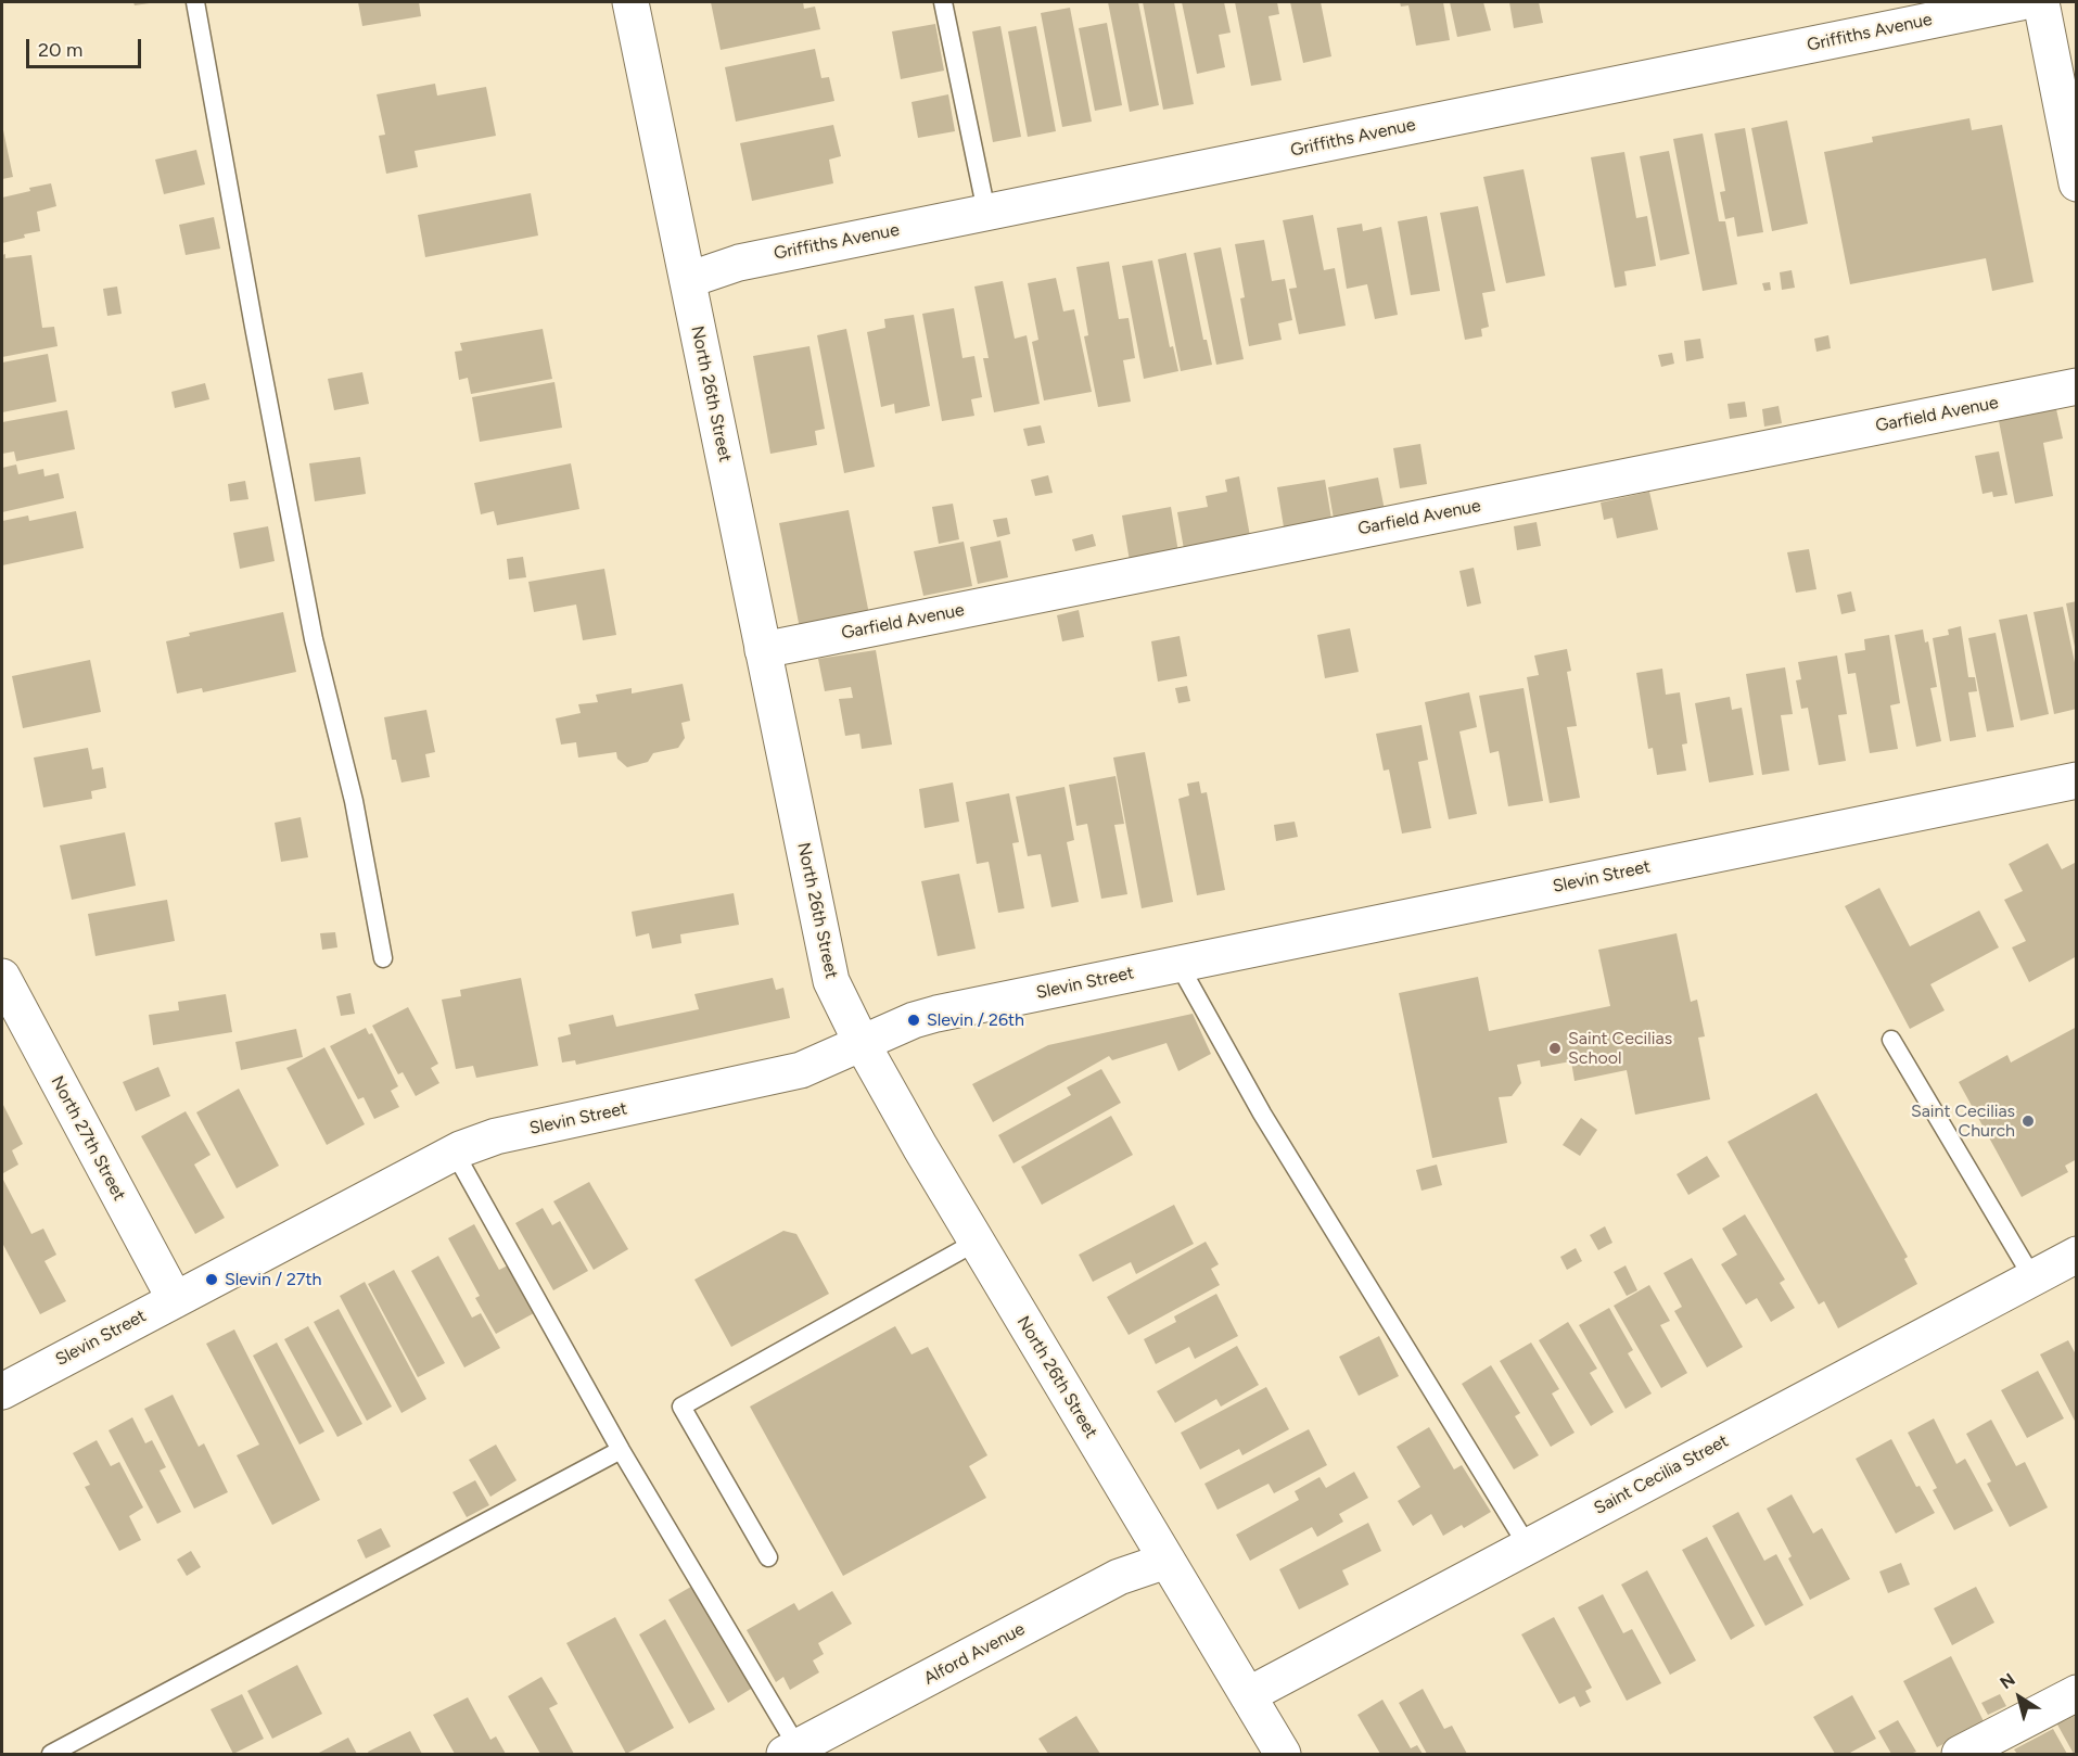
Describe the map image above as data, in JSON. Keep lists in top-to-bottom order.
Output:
{
  "streets": {
    "street": [
      "Griffiths Avenue",
      "North 26th Street",
      "Garfield Avenue",
      "Slevin Street",
      "North 27th Street",
      "Saint Cecilia Street",
      "Alford Avenue"
    ]
  },
  "crossings": [
    ["Griffiths Avenue", "North 26th Street"],
    ["North 26th Street", "Garfield Avenue"],
    ["North 26th Street", "Slevin Street"],
    ["North 26th Street", "Saint Cecilia Street"],
    ["North 26th Street", "Alford Avenue"],
    ["Slevin Street", "North 27th Street"]
  ],
  "places": [
    "Slevin / 26th",
    "Saint Cecilias School",
    "Saint Cecilias Church",
    "Slevin / 27th"
  ],
  "scale_bar": "20 m",
  "north": "top left"
}
